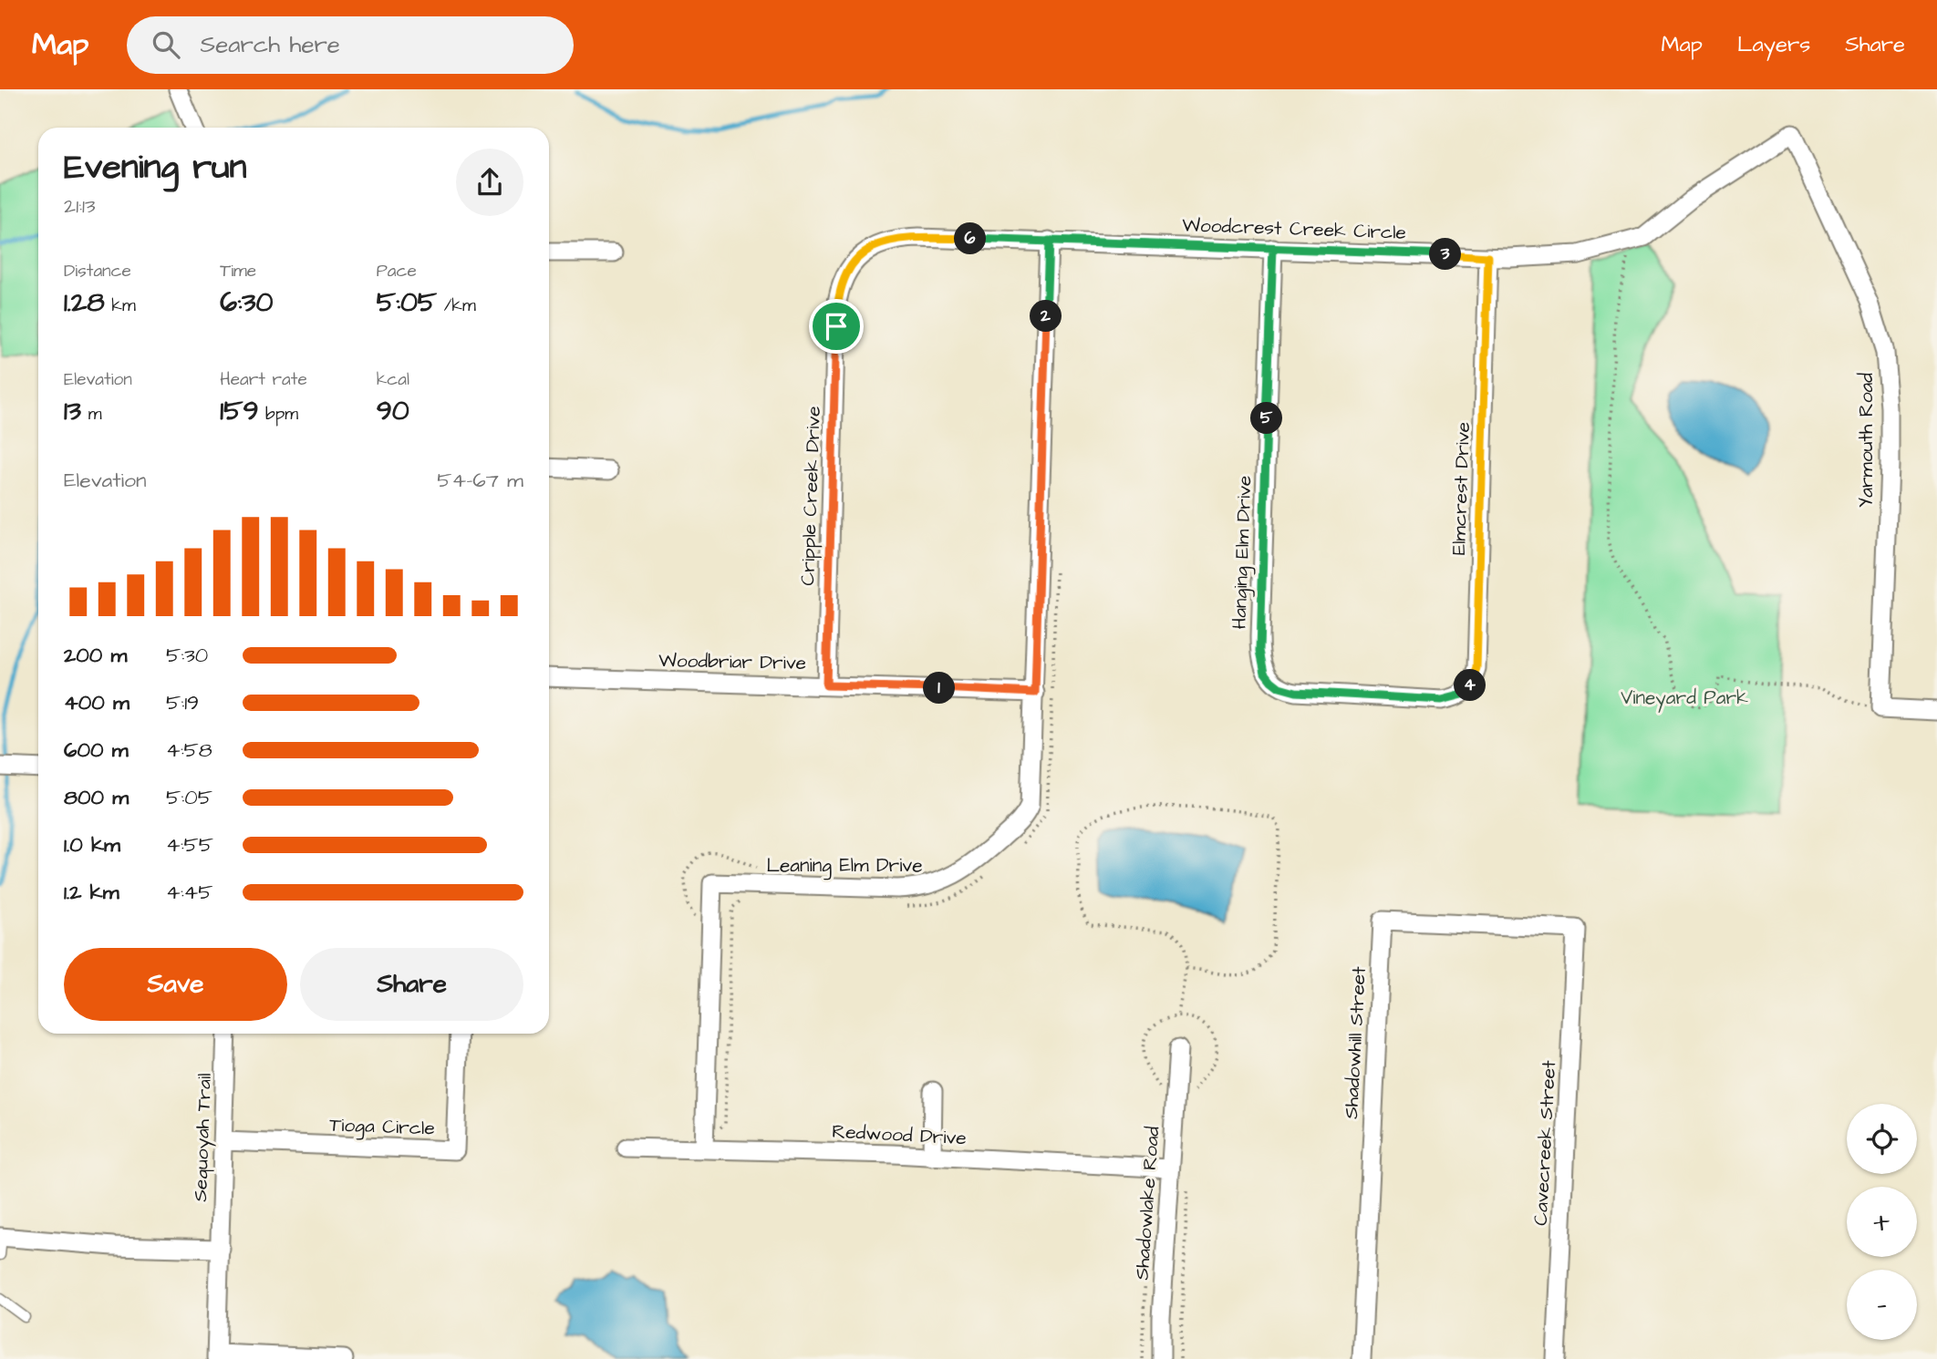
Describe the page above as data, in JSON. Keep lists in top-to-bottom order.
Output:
{
  "streets": {
    "street": [
      "Woodcrest Creek Circle",
      "Yarmouth Road",
      "Elmcrest Drive",
      "Cripple Creek Drive",
      "Hanging Elm Drive",
      "Woodbriar Drive",
      "Leaning Elm Drive",
      "Shadowhill Street",
      "Tioga Circle",
      "Redwood Drive",
      "Sequoyah Trail",
      "Cavecreek Street",
      "Shadowlake Road"
    ]
  },
  "crossings": [
    ["Woodcrest Creek Circle", "Yarmouth Road"],
    ["Woodcrest Creek Circle", "Elmcrest Drive"],
    ["Woodcrest Creek Circle", "Cripple Creek Drive"],
    ["Woodcrest Creek Circle", "Hanging Elm Drive"],
    ["Woodcrest Creek Circle", "Leaning Elm Drive"],
    ["Elmcrest Drive", "Hanging Elm Drive"],
    ["Cripple Creek Drive", "Woodbriar Drive"],
    ["Woodbriar Drive", "Leaning Elm Drive"],
    ["Leaning Elm Drive", "Redwood Drive"],
    ["Shadowhill Street", "Cavecreek Street"],
    ["Tioga Circle", "Sequoyah Trail"],
    ["Redwood Drive", "Shadowlake Road"]
  ],
  "parks": ["Vineyard Park"],
  "page": {
    "header": "Map",
    "search": "Search here",
    "nav": ["Map", "Layers", "Share"],
    "heading": ["Evening run", "21:13"],
    "pins": [
      "6",
      "3",
      "2",
      "5",
      "4",
      "1"
    ],
    "stats": [
      ["Distance", "1.28 km"],
      ["Time", "6:30"],
      ["Pace", "5:05 /km"],
      ["Elevation", "13 m"],
      ["Heart rate", "159 bpm"],
      ["kcal", "90"]
    ],
    "chart": ["Elevation", "54–67 m"],
    "list": [
      {
        "name": "200 m",
        "note": "5:30"
      },
      {
        "name": "400 m",
        "note": "5:19"
      },
      {
        "name": "600 m",
        "note": "4:58"
      },
      {
        "name": "800 m",
        "note": "5:05"
      },
      {
        "name": "1.0 km",
        "note": "4:55"
      },
      {
        "name": "1.2 km",
        "note": "4:45"
      }
    ],
    "buttons": ["Save", "Share"],
    "map_buttons": ["+", "−"]
  }
}
